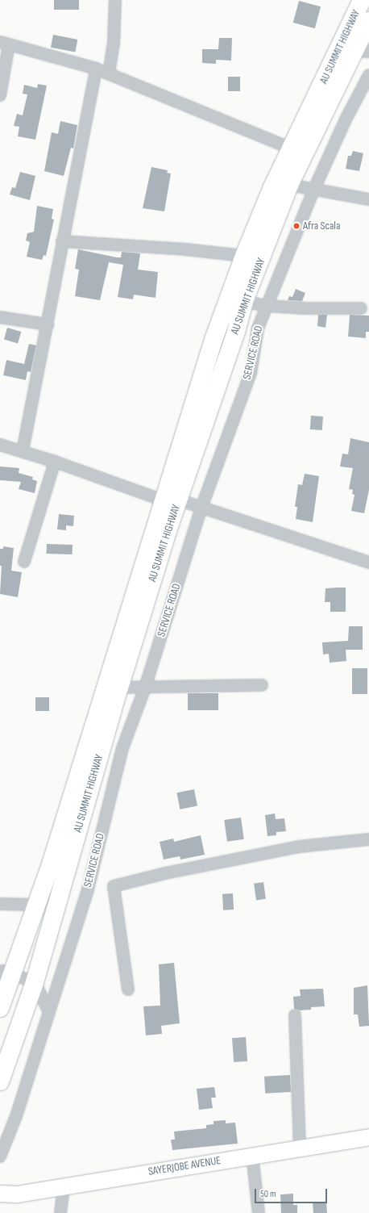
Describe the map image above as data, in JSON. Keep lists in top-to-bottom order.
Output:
{
  "streets": {
    "main road": ["AU SUMMIT HIGHWAY"],
    "street": ["SERVICE ROAD", "SAYERJOBE AVENUE"]
  },
  "places": ["Afra Scala"],
  "scale_bar": "50 m"
}
